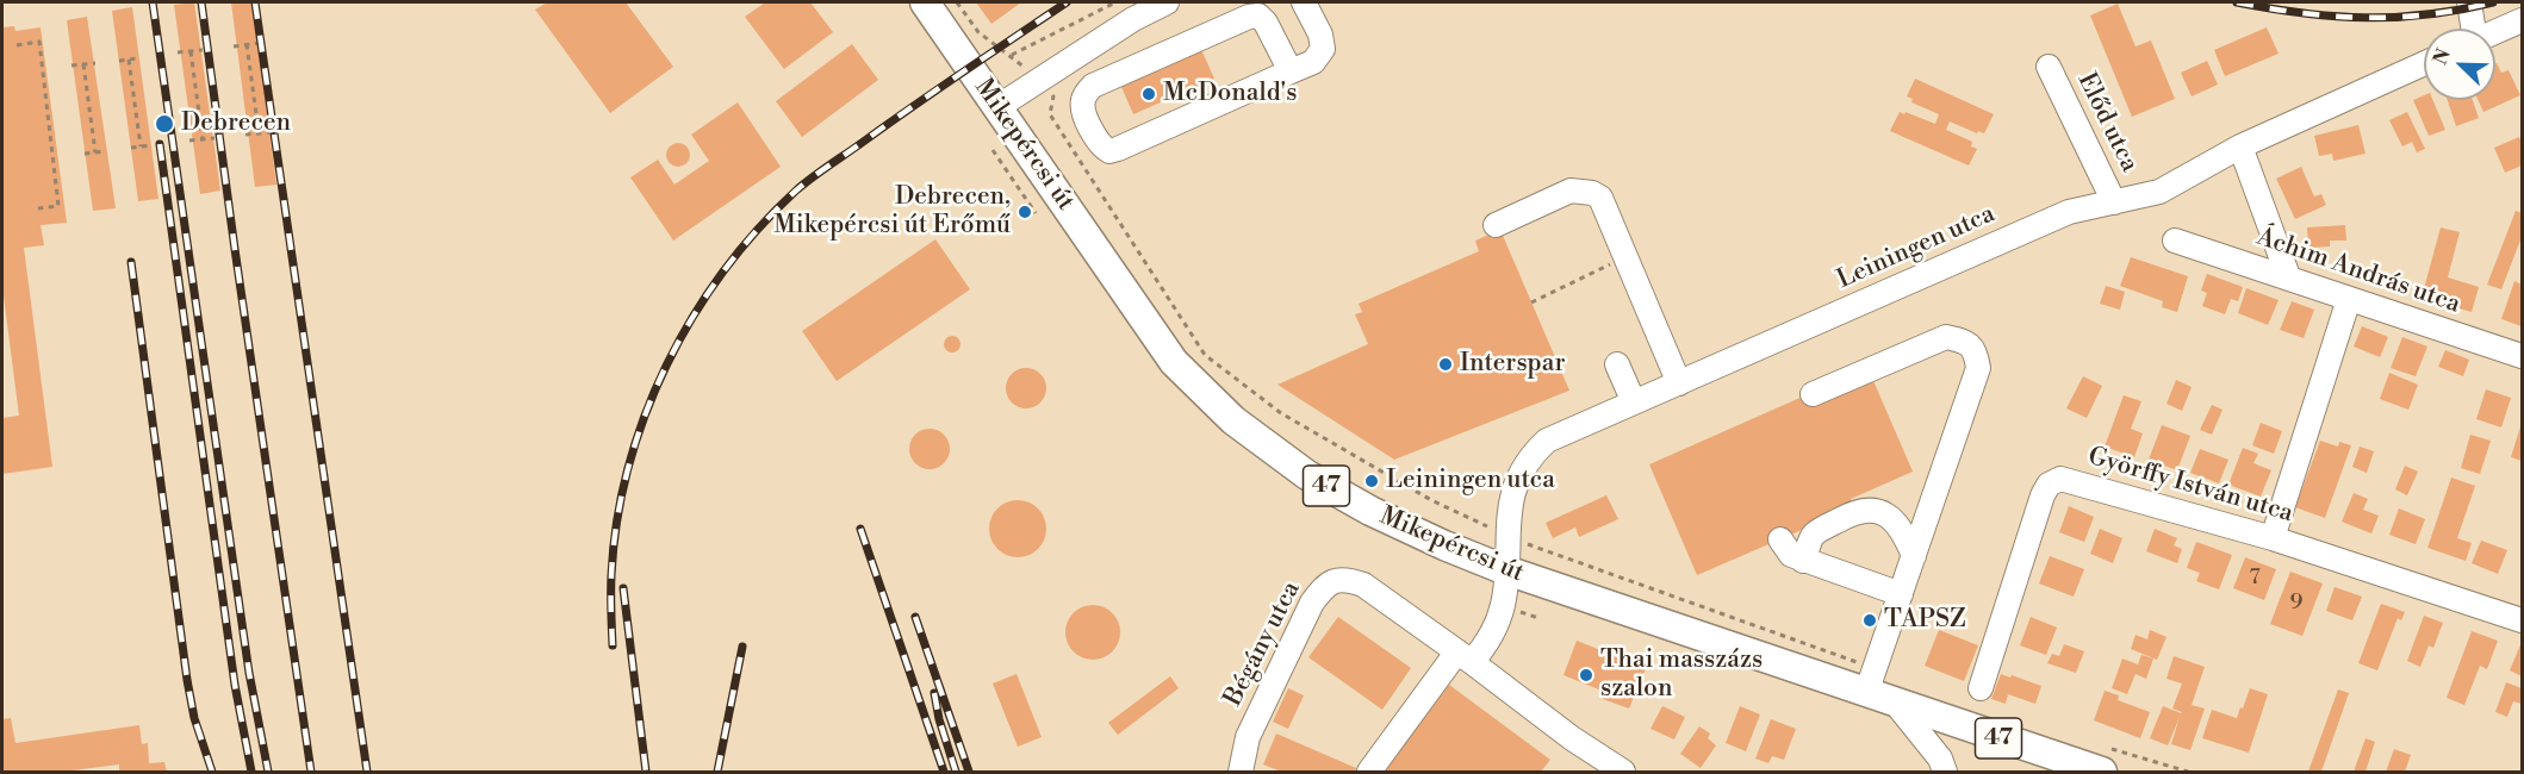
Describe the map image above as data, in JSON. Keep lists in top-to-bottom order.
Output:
{
  "streets": {
    "main road": ["Mikepércsi út", "47"],
    "street": [
      "Előd utca",
      "Leiningen utca",
      "Áchim András utca",
      "Györffy István utca",
      "Bégány utca"
    ]
  },
  "crossings": [
    ["Előd utca", "Leiningen utca"],
    ["Mikepércsi út", "Leiningen utca"],
    ["Leiningen utca", "Bégány utca"]
  ],
  "places": [
    "McDonald's",
    "Debrecen",
    "Debrecen, Mikepércsi út Erőmű",
    "Interspar",
    "Leiningen utca",
    "TAPSZ",
    "Thai masszázs szalon"
  ],
  "house_numbers": ["7", "9"],
  "north": "top left"
}
